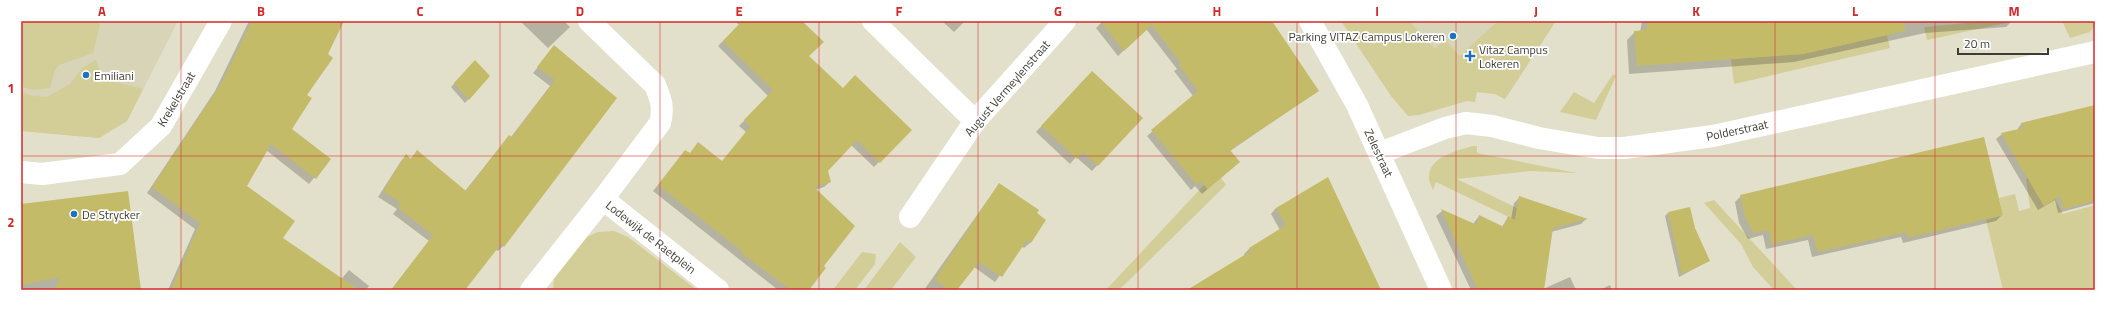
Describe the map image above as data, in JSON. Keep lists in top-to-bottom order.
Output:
{
  "streets": {
    "street": [
      "August Vermeylenstraat",
      "Krekelstraat",
      "Polderstraat",
      "Zelestraat",
      "Lodewijk de Raetplein"
    ]
  },
  "crossings": [
    ["Polderstraat", "Zelestraat"]
  ],
  "places": {
    "other": ["Parking VITAZ Campus Lokeren", "Emiliani", "De Strycker"],
    "health": ["Vitaz Campus Lokeren"]
  },
  "scale_bar": "20 m",
  "grid": {
    "columns": [
      "A",
      "B",
      "C",
      "D",
      "E",
      "F",
      "G",
      "H",
      "I",
      "J",
      "K",
      "L",
      "M"
    ],
    "rows": ["1", "2"]
  }
}
